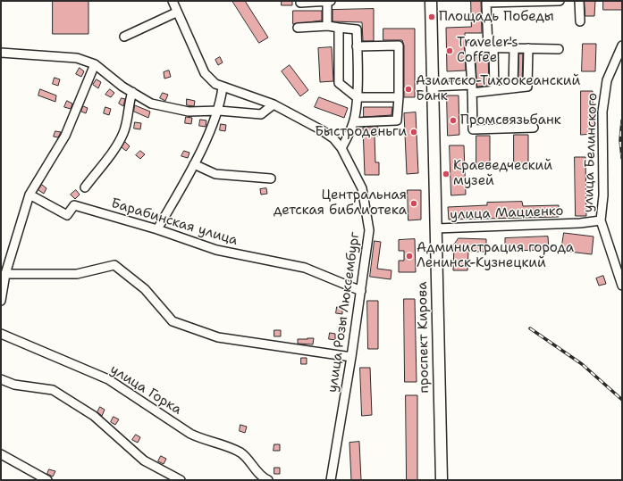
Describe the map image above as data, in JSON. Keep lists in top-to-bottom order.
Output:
{
  "streets": {
    "main road": ["проспект Кирова"],
    "street": [
      "улица Белинского",
      "улица Мациенко",
      "Барабинская улица",
      "улица Розы Люксембург",
      "улица Горка"
    ]
  },
  "crossings": [
    ["улица Белинского", "улица Мациенко"],
    ["улица Мациенко", "проспект Кирова"],
    ["Барабинская улица", "улица Розы Люксембург"]
  ],
  "places": [
    "Площадь Победы",
    "Traveler's Coffee",
    "Азиатско-Тихоокеанский Банк",
    "Промсвязьбанк",
    "Быстроденьги",
    "Краеведческий музей",
    "Центральная детская библиотека",
    "Администрация города Ленинск-Кузнецкий"
  ]
}
